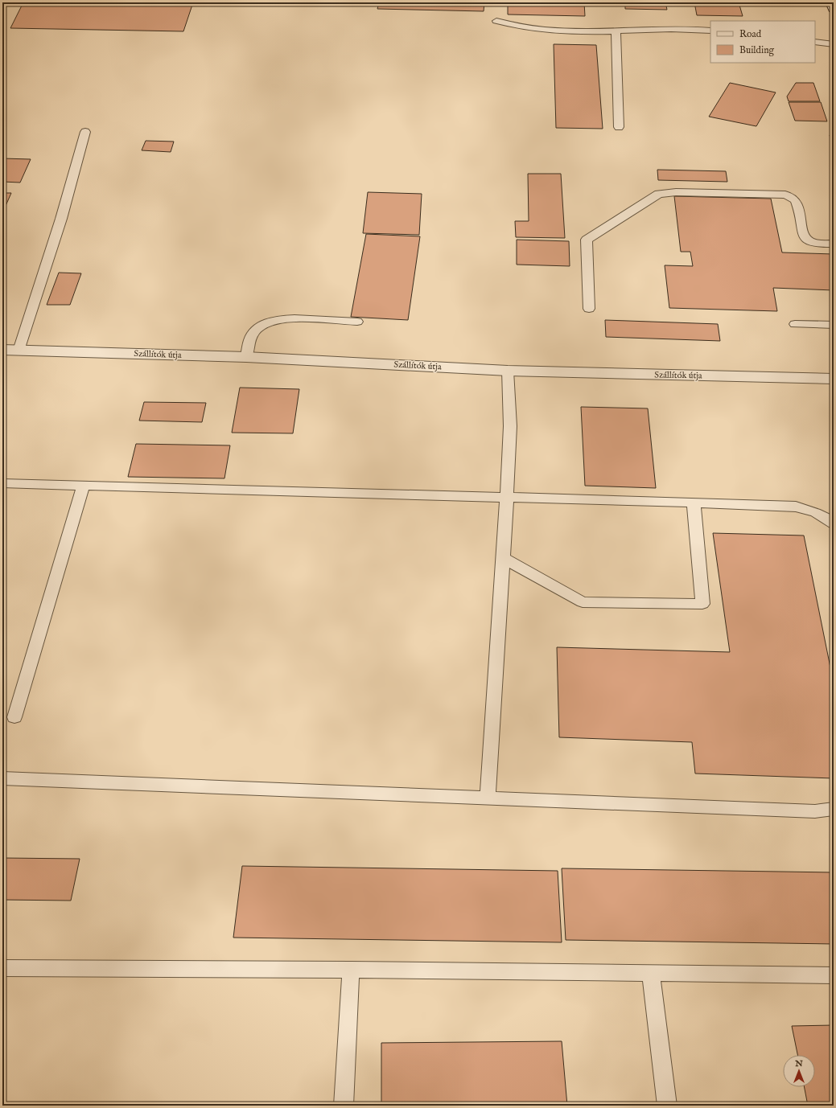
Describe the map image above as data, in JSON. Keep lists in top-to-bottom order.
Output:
{
  "streets": {
    "street": ["Szállítók útja"]
  },
  "legend": ["Road", "Building"],
  "north": "top"
}
